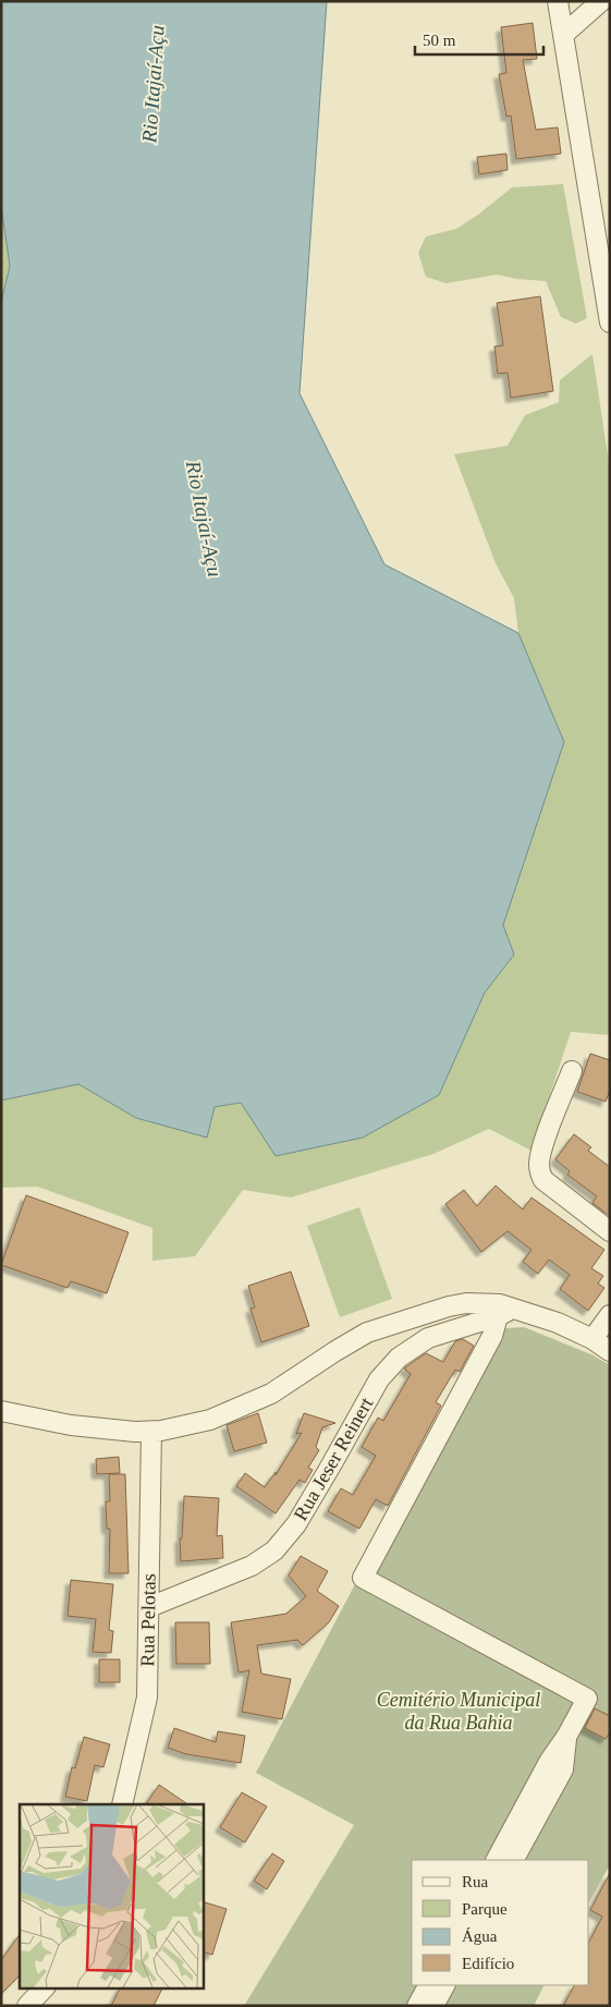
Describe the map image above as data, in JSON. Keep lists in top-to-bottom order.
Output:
{
  "streets": {
    "street": ["Rua Jeser Reinert", "Rua Pelotas"]
  },
  "crossings": [
    ["Rua Jeser Reinert", "Rua Pelotas"]
  ],
  "water": ["Rio Itajaí-Açu"],
  "parks": ["Cemitério Municipal da Rua Bahia"],
  "legend": [
    "Rua",
    "Parque",
    "Água",
    "Edifício"
  ],
  "scale_bar": "50 m"
}
